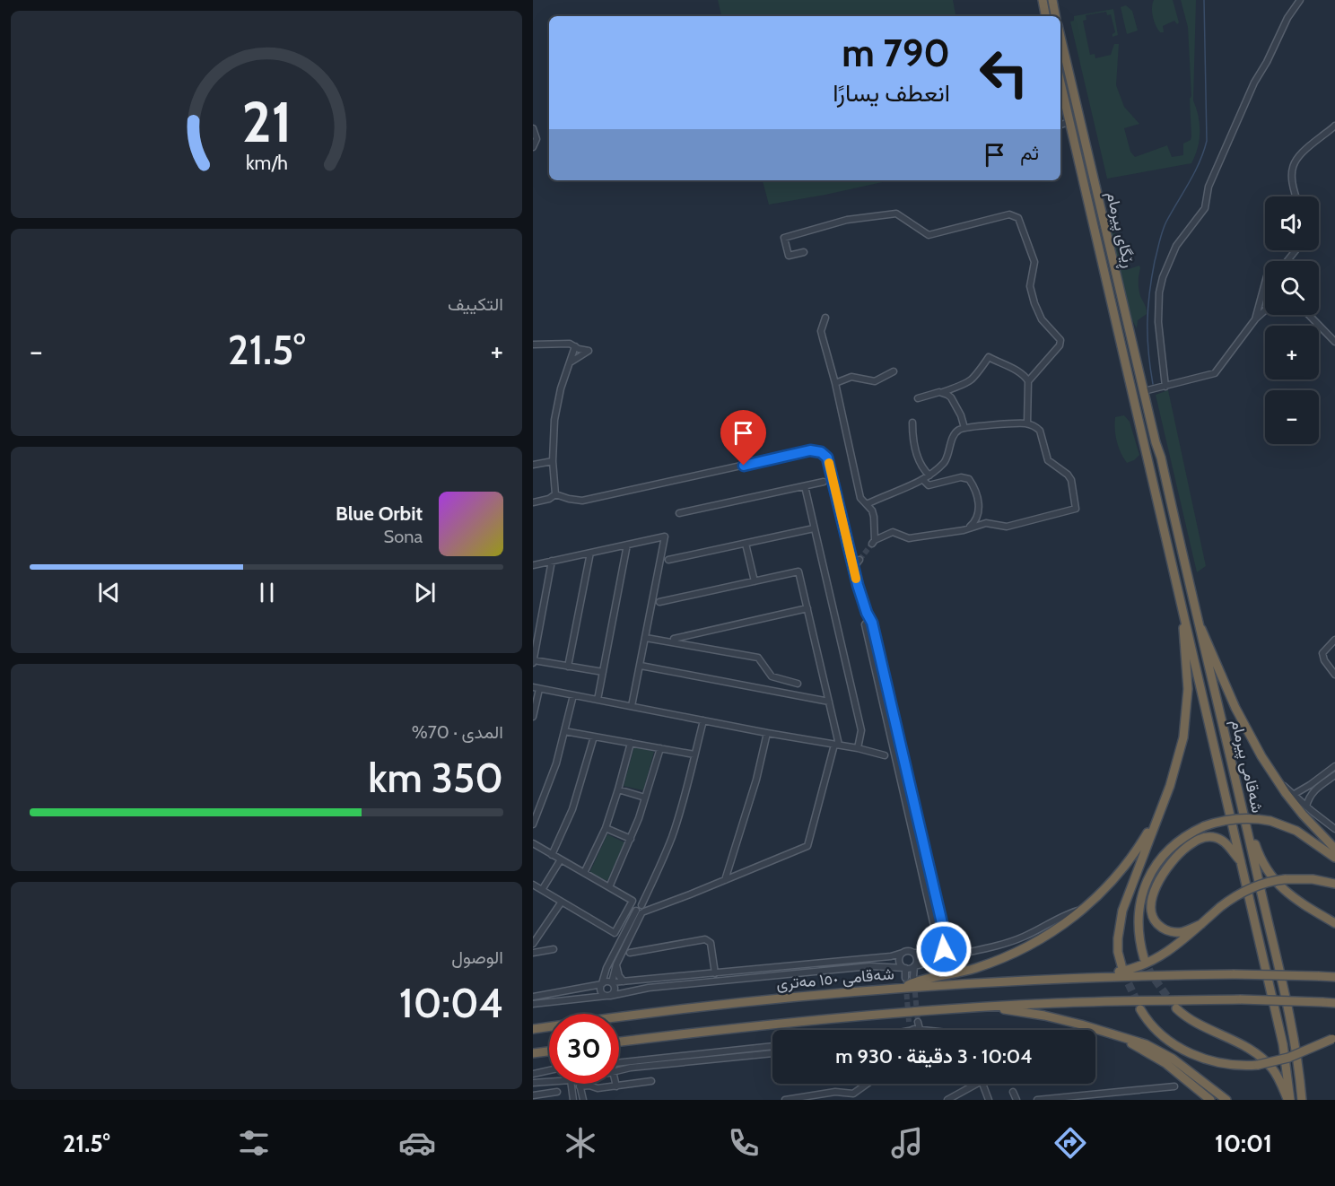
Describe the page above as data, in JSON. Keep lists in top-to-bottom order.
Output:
{
  "streets": {
    "highway": ["ڕێگای پیرمام", "شەقامی پیرمام", "شەقامی ١٥٠ مەتری"]
  },
  "crossings": [
    ["ڕێگای پیرمام", "شەقامی پیرمام"]
  ],
  "page": {
    "turn": ["790 m", "انعطف يسارًا"],
    "then": "ثم",
    "map_buttons": ["+", "−"],
    "tile": [
      "التكييف",
      ["المدى · 70%", "350 km"],
      ["الوصول", "10:04"]
    ],
    "heat": ["−", "21.5°", "+"],
    "song": ["Blue Orbit", "Sona"],
    "limit": "30",
    "trip": "10:04 · 3 دقيقة · 930 m",
    "tabs": ["10:01", "21.5°"],
    "gauge": ["21", "km/h"]
  }
}
